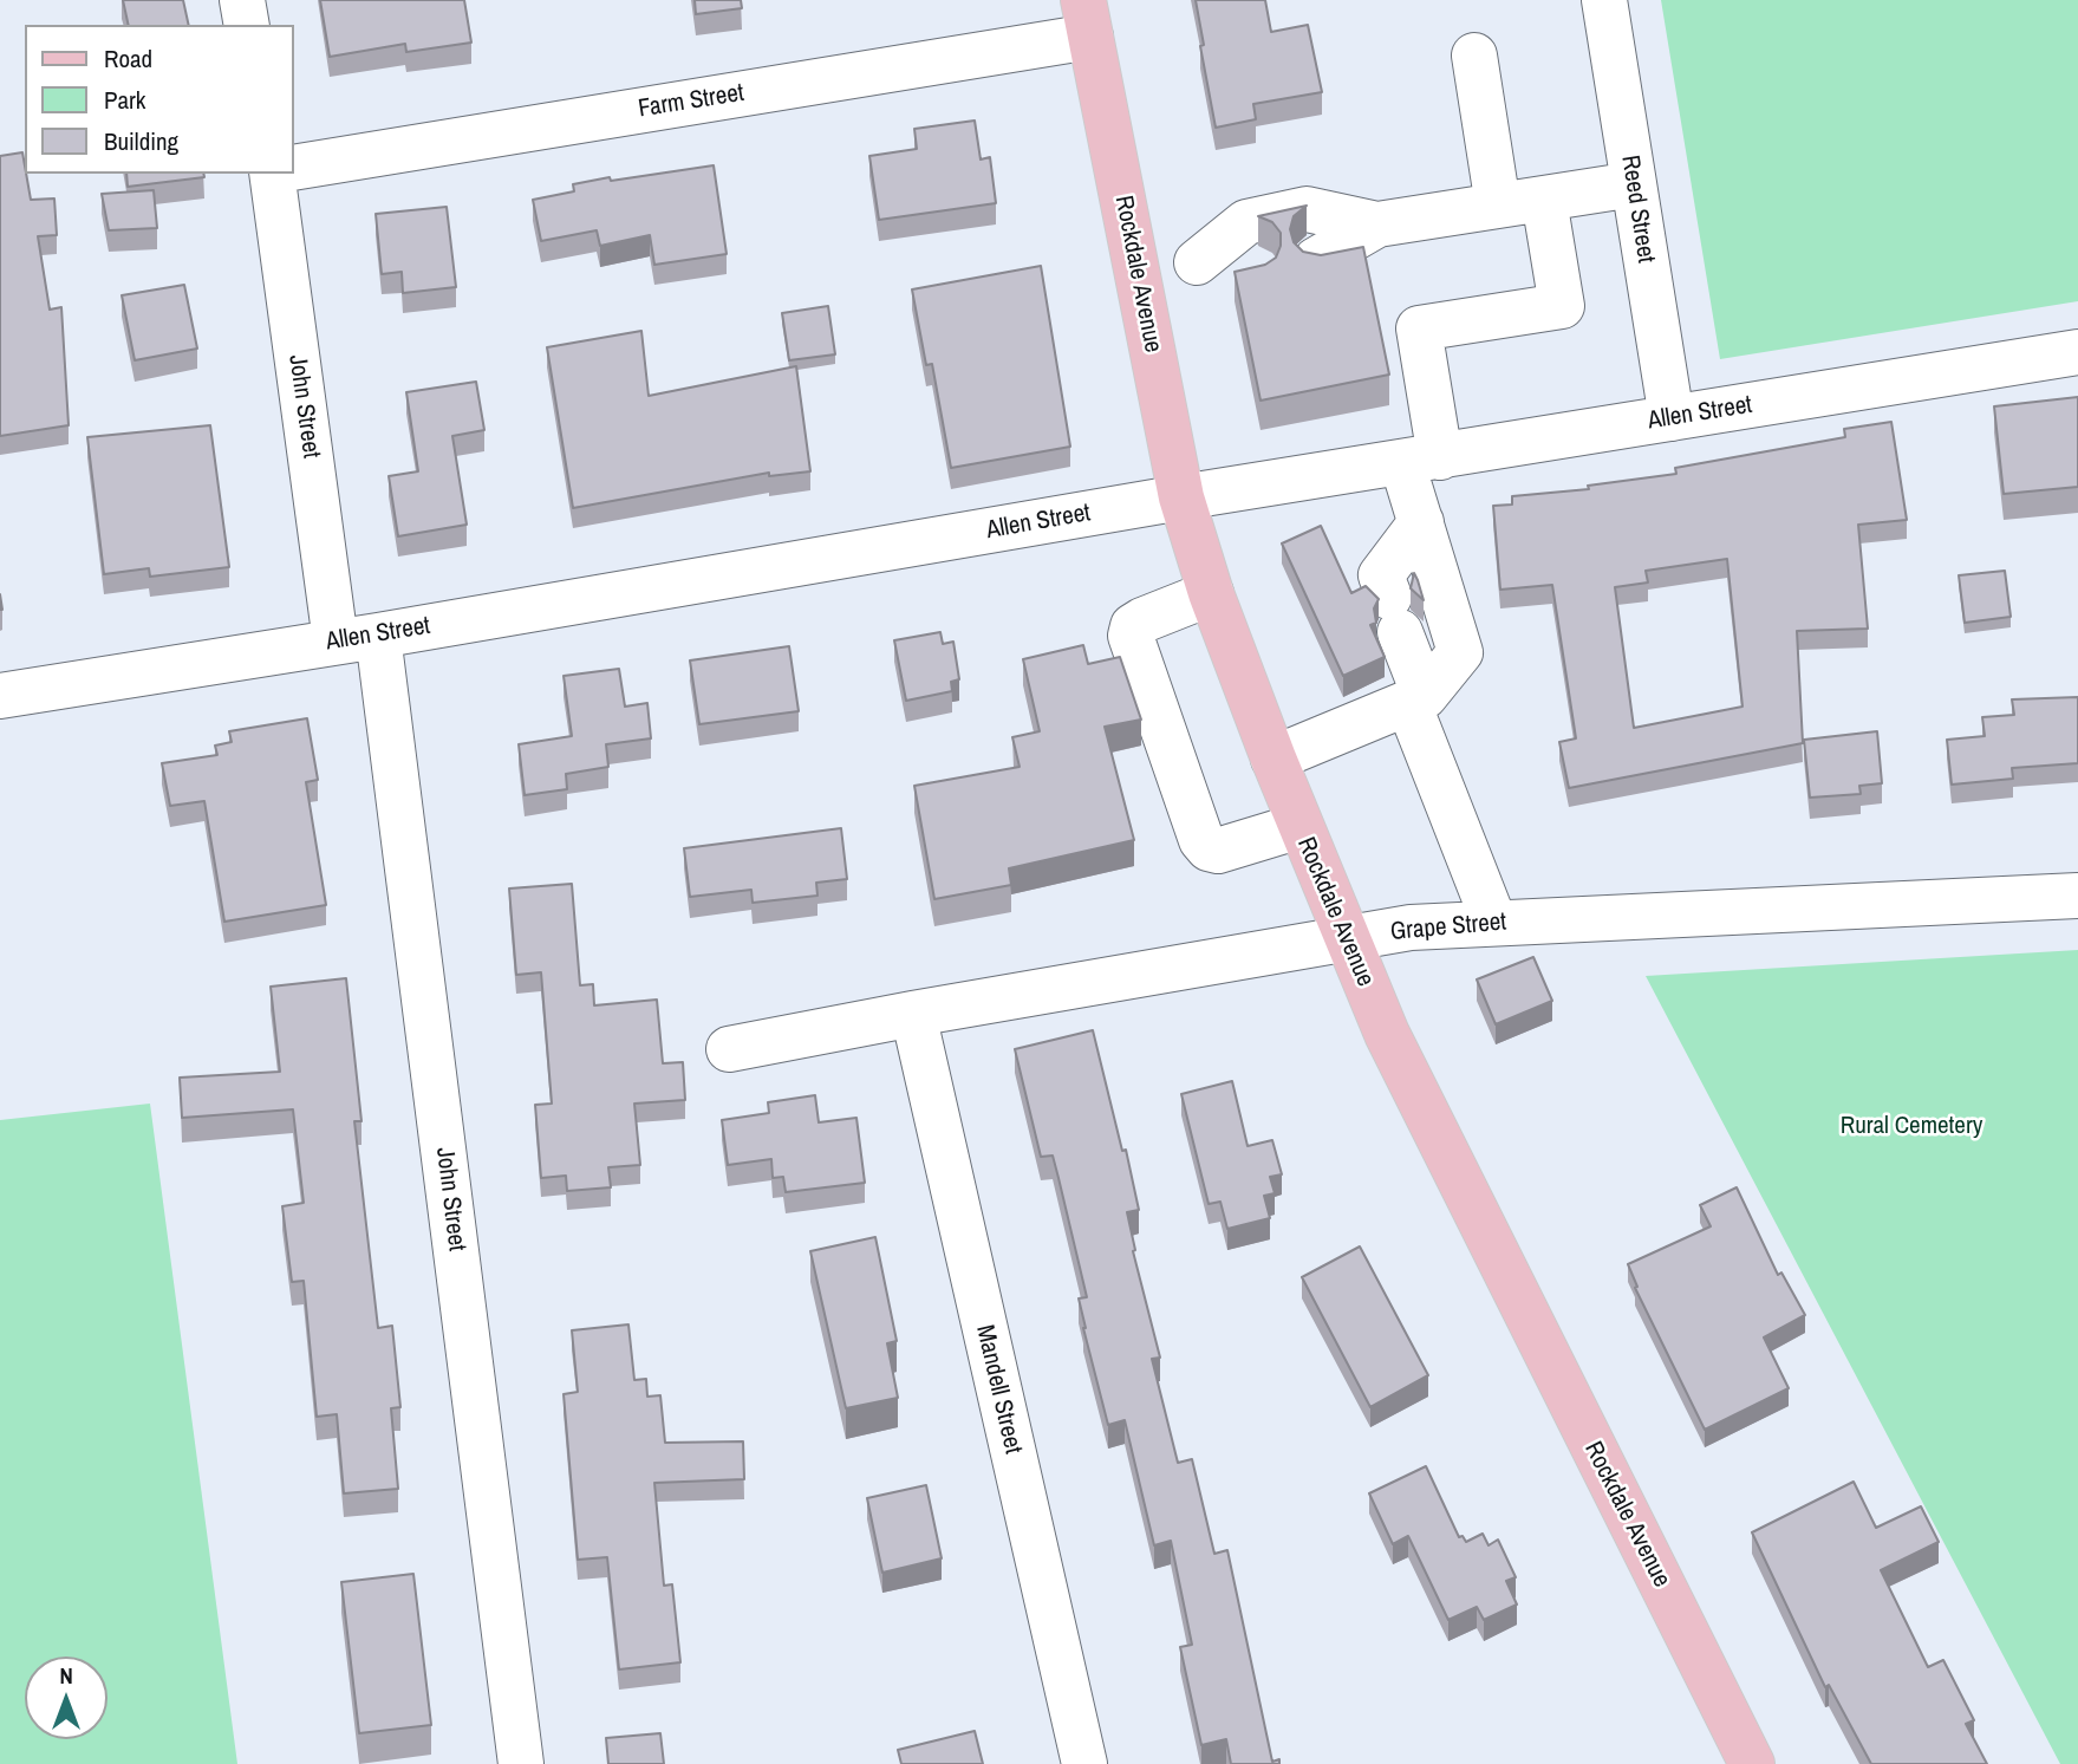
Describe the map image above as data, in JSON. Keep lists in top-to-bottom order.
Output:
{
  "streets": {
    "main road": ["Rockdale Avenue"],
    "street": [
      "Farm Street",
      "Reed Street",
      "John Street",
      "Allen Street",
      "Grape Street",
      "Mandell Street"
    ]
  },
  "crossings": [
    ["Farm Street", "Rockdale Avenue"],
    ["Reed Street", "Allen Street"],
    ["Rockdale Avenue", "Allen Street"],
    ["Rockdale Avenue", "Grape Street"],
    ["John Street", "Allen Street"],
    ["Grape Street", "Mandell Street"]
  ],
  "parks": ["Rural Cemetery"],
  "legend": ["Road", "Park", "Building"],
  "north": "top"
}
